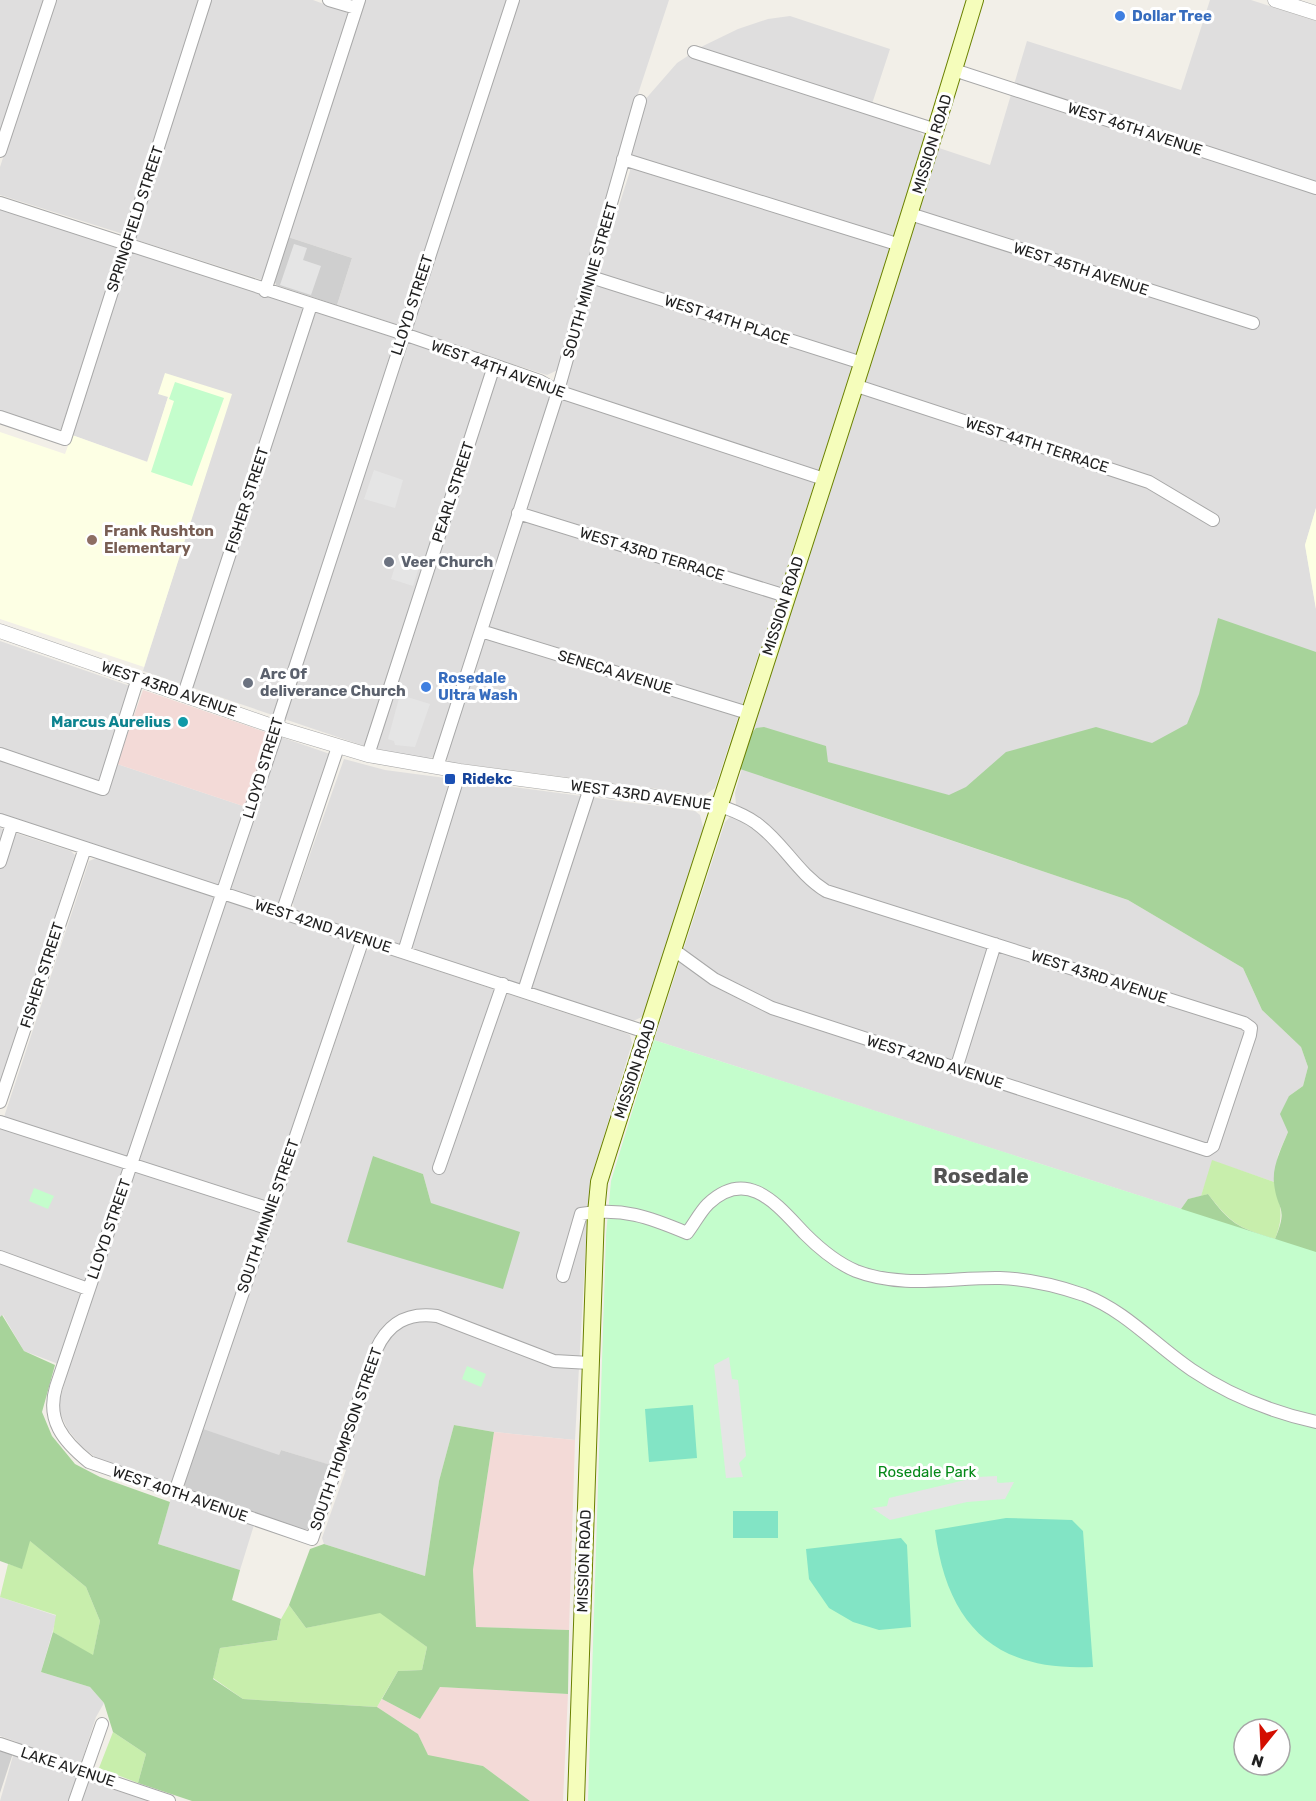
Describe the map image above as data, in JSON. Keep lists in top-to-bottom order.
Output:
{
  "streets": {
    "main road": ["MISSION ROAD"],
    "street": [
      "WEST 46TH AVENUE",
      "SPRINGFIELD STREET",
      "WEST 45TH AVENUE",
      "SOUTH MINNIE STREET",
      "LLOYD STREET",
      "WEST 44TH PLACE",
      "WEST 44TH AVENUE",
      "WEST 44TH TERRACE",
      "PEARL STREET",
      "FISHER STREET",
      "WEST 43RD TERRACE",
      "SENECA AVENUE",
      "WEST 43RD AVENUE",
      "WEST 42ND AVENUE",
      "SOUTH THOMPSON STREET",
      "WEST 40TH AVENUE",
      "LAKE AVENUE"
    ]
  },
  "crossings": [
    ["WEST 46TH AVENUE", "MISSION ROAD"],
    ["MISSION ROAD", "WEST 45TH AVENUE"],
    ["MISSION ROAD", "WEST 44TH PLACE"],
    ["MISSION ROAD", "WEST 44TH AVENUE"],
    ["MISSION ROAD", "WEST 44TH TERRACE"],
    ["MISSION ROAD", "WEST 43RD TERRACE"],
    ["MISSION ROAD", "SENECA AVENUE"],
    ["MISSION ROAD", "WEST 43RD AVENUE"],
    ["MISSION ROAD", "WEST 42ND AVENUE"],
    ["MISSION ROAD", "SOUTH THOMPSON STREET"],
    ["SPRINGFIELD STREET", "WEST 44TH AVENUE"],
    ["SOUTH MINNIE STREET", "WEST 44TH PLACE"],
    ["SOUTH MINNIE STREET", "WEST 44TH AVENUE"],
    ["SOUTH MINNIE STREET", "WEST 43RD TERRACE"],
    ["SOUTH MINNIE STREET", "SENECA AVENUE"],
    ["SOUTH MINNIE STREET", "WEST 43RD AVENUE"],
    ["SOUTH MINNIE STREET", "WEST 42ND AVENUE"],
    ["SOUTH MINNIE STREET", "WEST 40TH AVENUE"],
    ["LLOYD STREET", "WEST 44TH AVENUE"],
    ["LLOYD STREET", "WEST 43RD AVENUE"],
    ["LLOYD STREET", "WEST 42ND AVENUE"],
    ["LLOYD STREET", "WEST 40TH AVENUE"],
    ["WEST 44TH AVENUE", "PEARL STREET"],
    ["WEST 44TH AVENUE", "FISHER STREET"],
    ["PEARL STREET", "WEST 43RD AVENUE"],
    ["FISHER STREET", "WEST 43RD AVENUE"],
    ["FISHER STREET", "WEST 42ND AVENUE"],
    ["WEST 43RD AVENUE", "WEST 42ND AVENUE"],
    ["SOUTH THOMPSON STREET", "WEST 40TH AVENUE"]
  ],
  "districts": ["Rosedale"],
  "parks": ["Rosedale Park"],
  "places": {
    "other": [
      "Dollar Tree",
      "Frank Rushton Elementary",
      "Veer Church",
      "Arc Of deliverance Church",
      "Rosedale Ultra Wash",
      "Marcus Aurelius"
    ],
    "transit": ["Ridekc"]
  },
  "north": "bottom"
}
